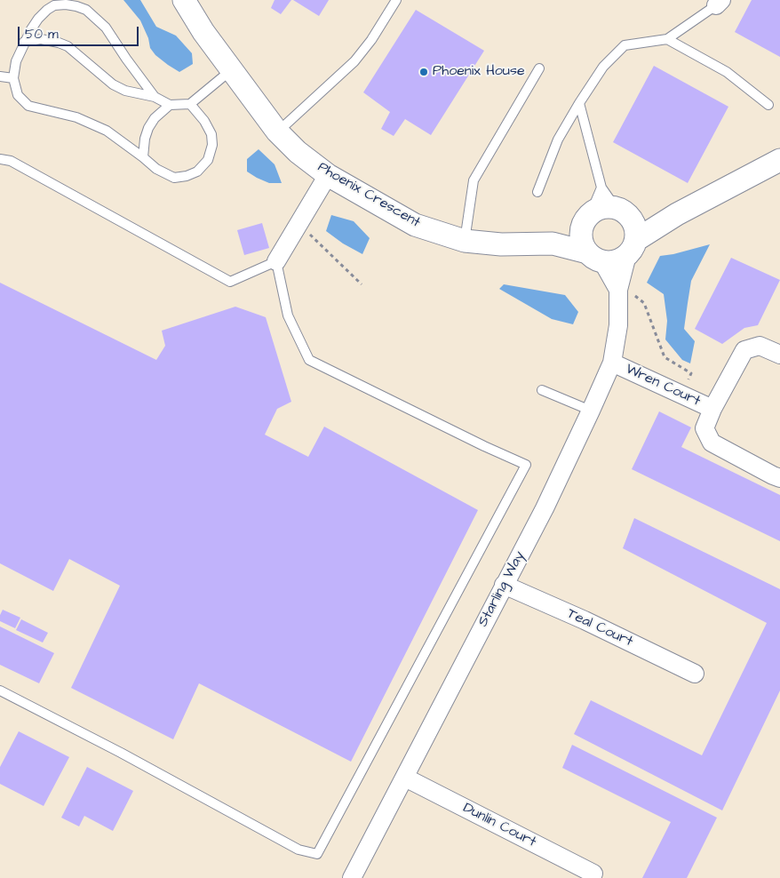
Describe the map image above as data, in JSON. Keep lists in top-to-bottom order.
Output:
{
  "streets": {
    "street": [
      "Phoenix Crescent",
      "Wren Court",
      "Starling Way",
      "Teal Court",
      "Dunlin Court"
    ]
  },
  "crossings": [
    ["Phoenix Crescent", "Starling Way"],
    ["Wren Court", "Starling Way"],
    ["Starling Way", "Teal Court"],
    ["Starling Way", "Dunlin Court"]
  ],
  "places": ["Phoenix House"],
  "scale_bar": "50 m"
}
